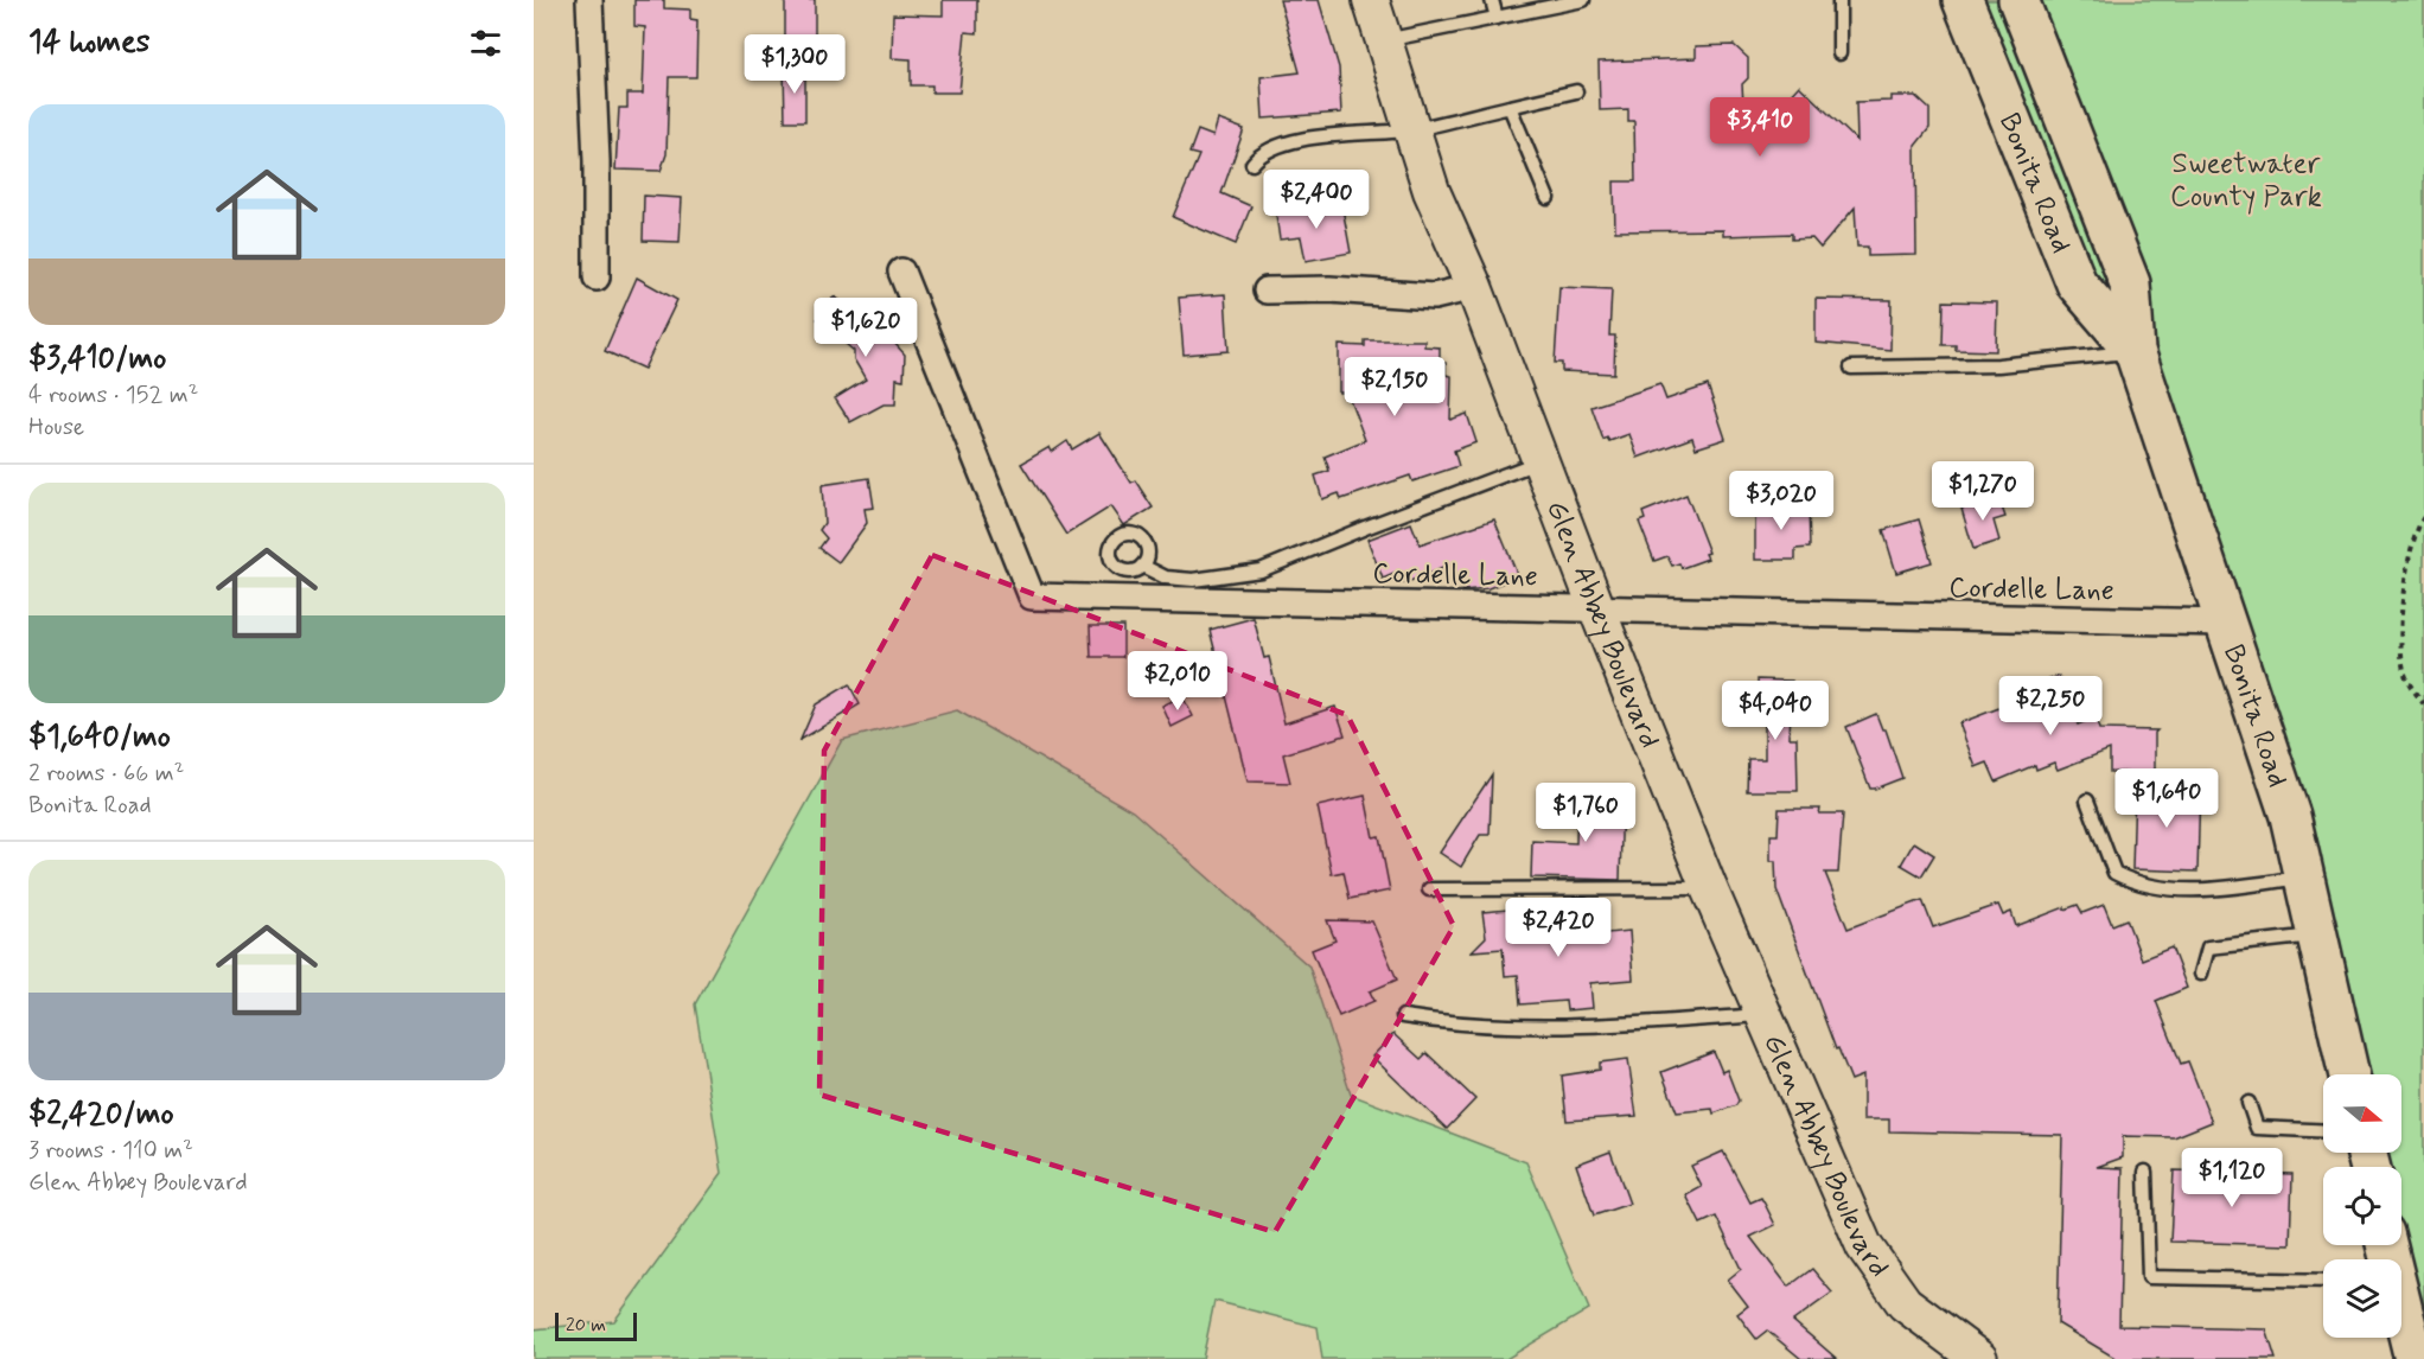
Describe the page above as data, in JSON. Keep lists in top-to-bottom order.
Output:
{
  "streets": {
    "main road": ["Bonita Road"],
    "street": ["Cordelle Lane", "Glen Abbey Boulevard"]
  },
  "crossings": [
    ["Bonita Road", "Cordelle Lane"],
    ["Cordelle Lane", "Glen Abbey Boulevard"]
  ],
  "parks": ["Sweetwater County Park"],
  "scale_bar": "20 m",
  "north": "right",
  "page": {
    "heading": "14 homes",
    "price": [
      "$1,300",
      "$3,410",
      "$2,400",
      "$1,620",
      "$2,150",
      "$1,270",
      "$3,020",
      "$2,010",
      "$2,250",
      "$4,040",
      "$1,640",
      "$1,760",
      "$2,420",
      "$1,120"
    ],
    "list": [
      {
        "name": "$3,410/mo",
        "note": "4 rooms · 152 m² · House"
      },
      {
        "name": "$1,640/mo",
        "note": "2 rooms · 66 m² · Bonita Road"
      },
      {
        "name": "$2,420/mo",
        "note": "3 rooms · 110 m² · Glen Abbey Boulevard"
      }
    ],
    "scale": "20 m"
  }
}
